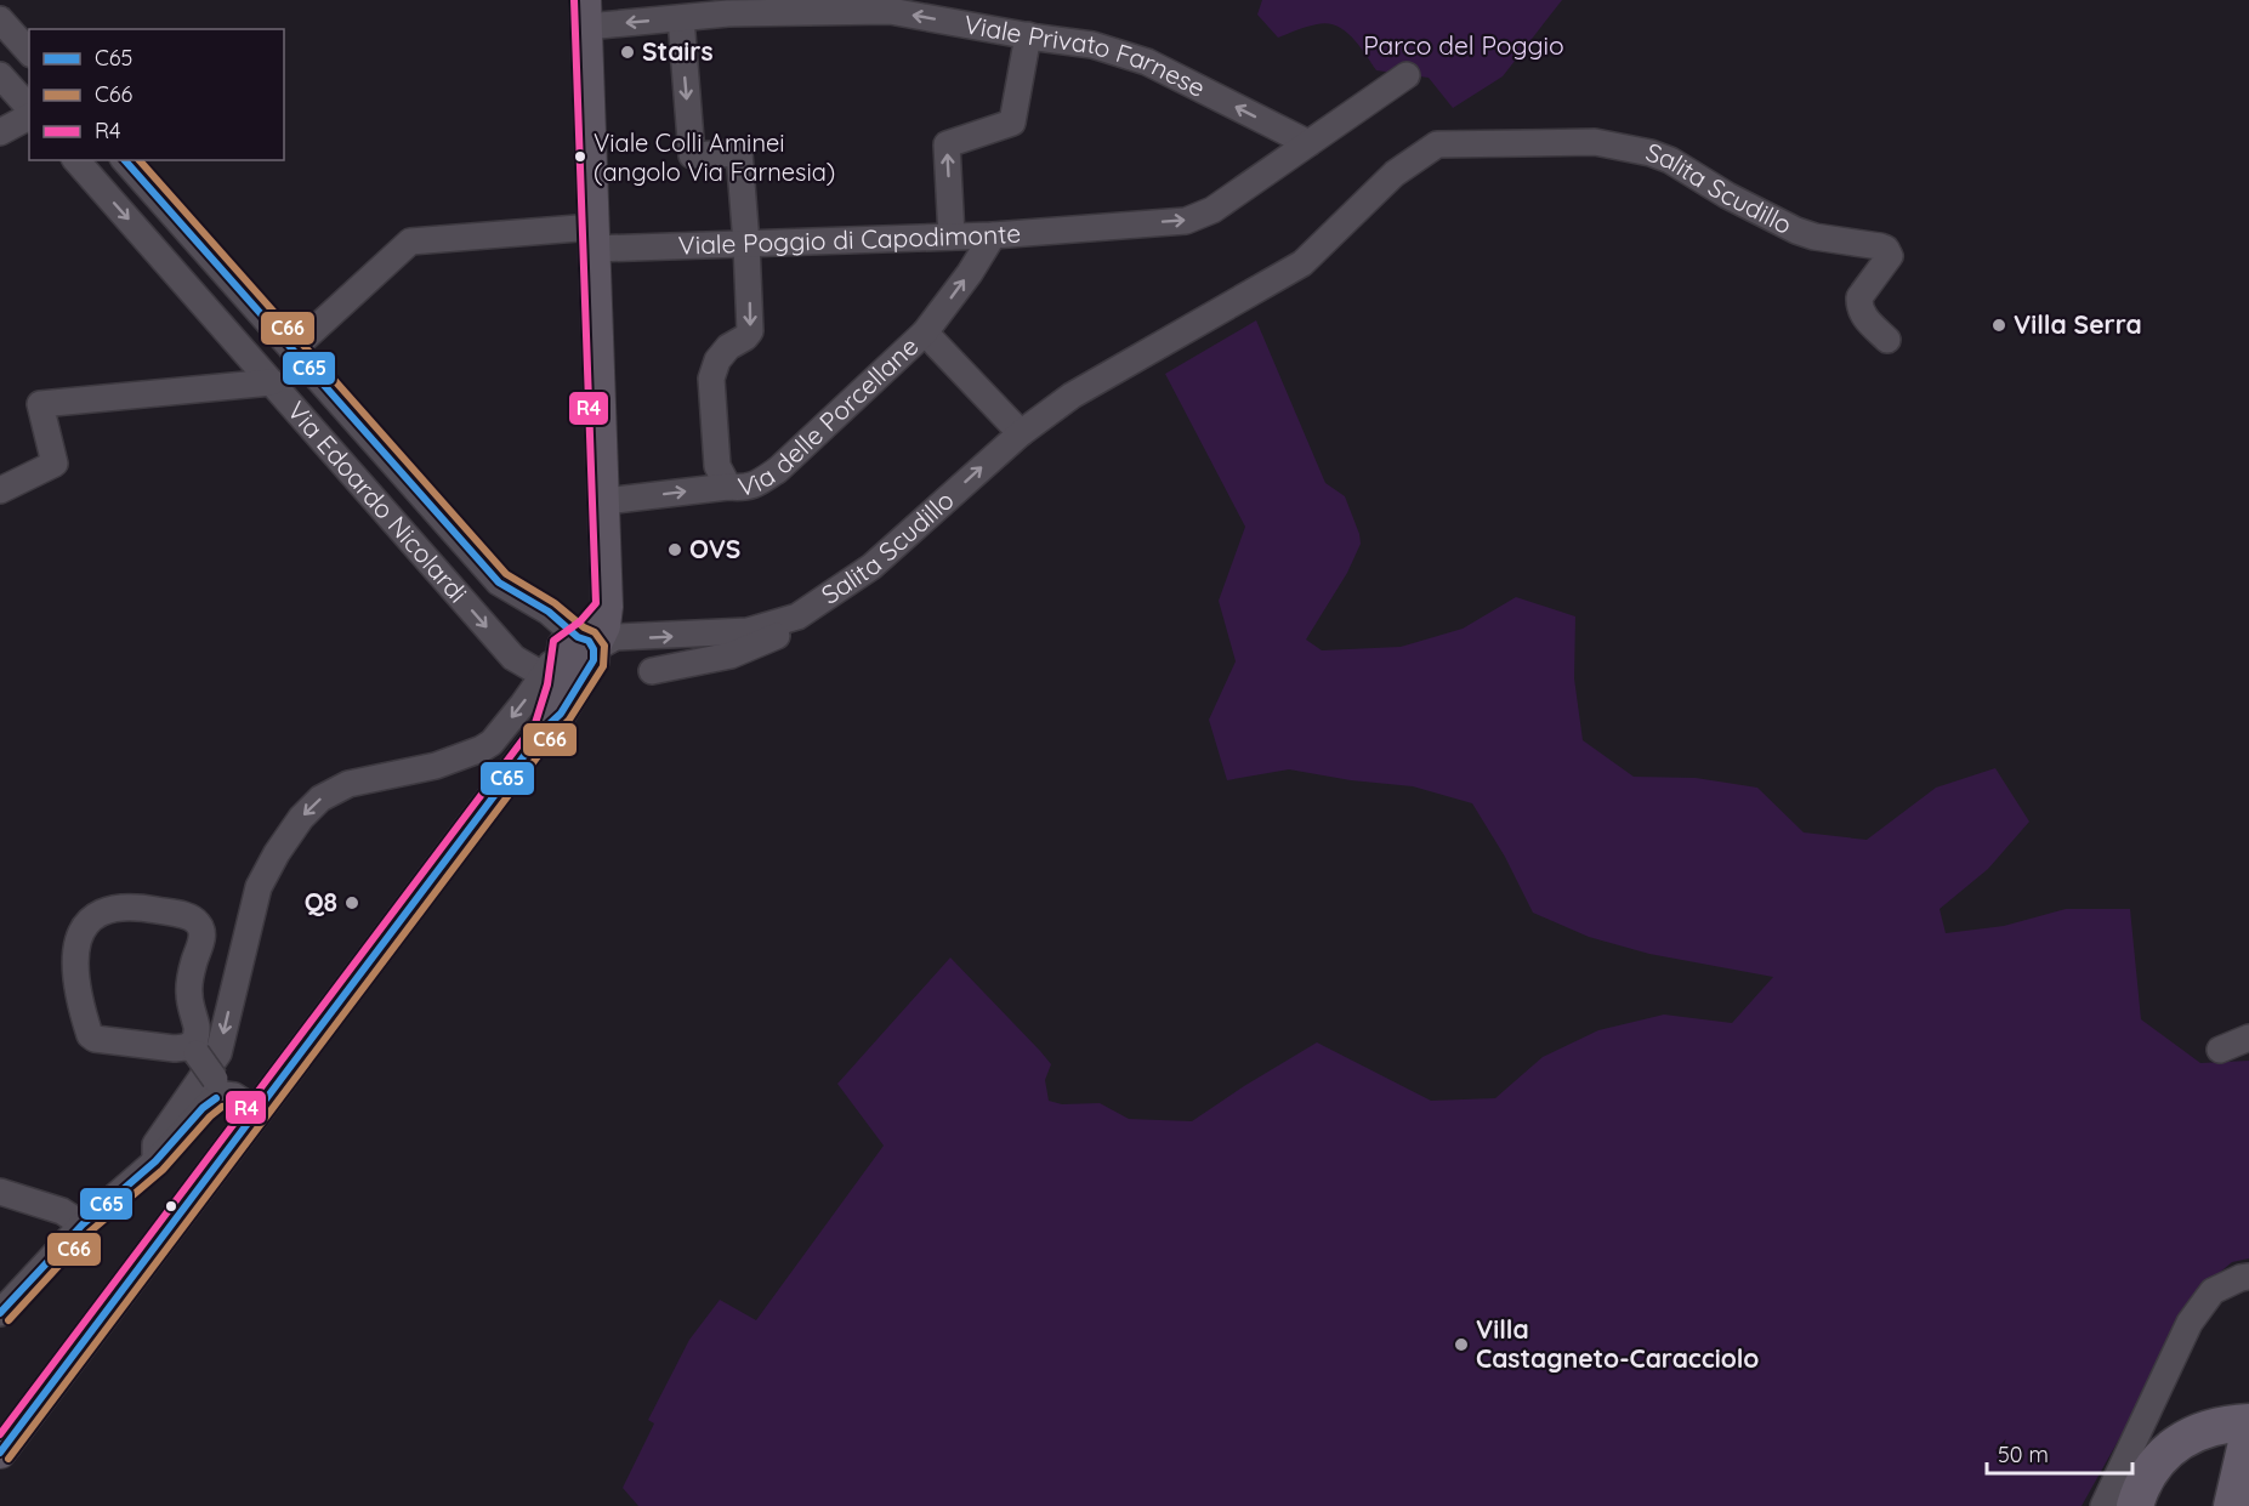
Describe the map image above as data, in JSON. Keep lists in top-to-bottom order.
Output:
{
  "streets": {
    "street": [
      "Viale Privato Farnese",
      "Salita Scudillo",
      "Viale Poggio di Capodimonte",
      "Via delle Porcellane",
      "Via Edoardo Nicolardi"
    ]
  },
  "crossings": [
    ["Salita Scudillo", "Via Edoardo Nicolardi"],
    ["Viale Poggio di Capodimonte", "Via delle Porcellane"],
    ["Viale Poggio di Capodimonte", "Via Edoardo Nicolardi"]
  ],
  "one_way": ["Viale Privato Farnese"],
  "parks": ["Parco del Poggio"],
  "places": [
    "Stairs",
    "Viale Colli Aminei (angolo Via Farnesia)",
    "Villa Serra",
    "OVS",
    "Q8",
    "Villa Castagneto-Caracciolo"
  ],
  "lines": ["transit line R4", "transit line C65", "transit line C66"],
  "legend": ["C65", "C66", "R4"],
  "scale_bar": "50 m"
}
